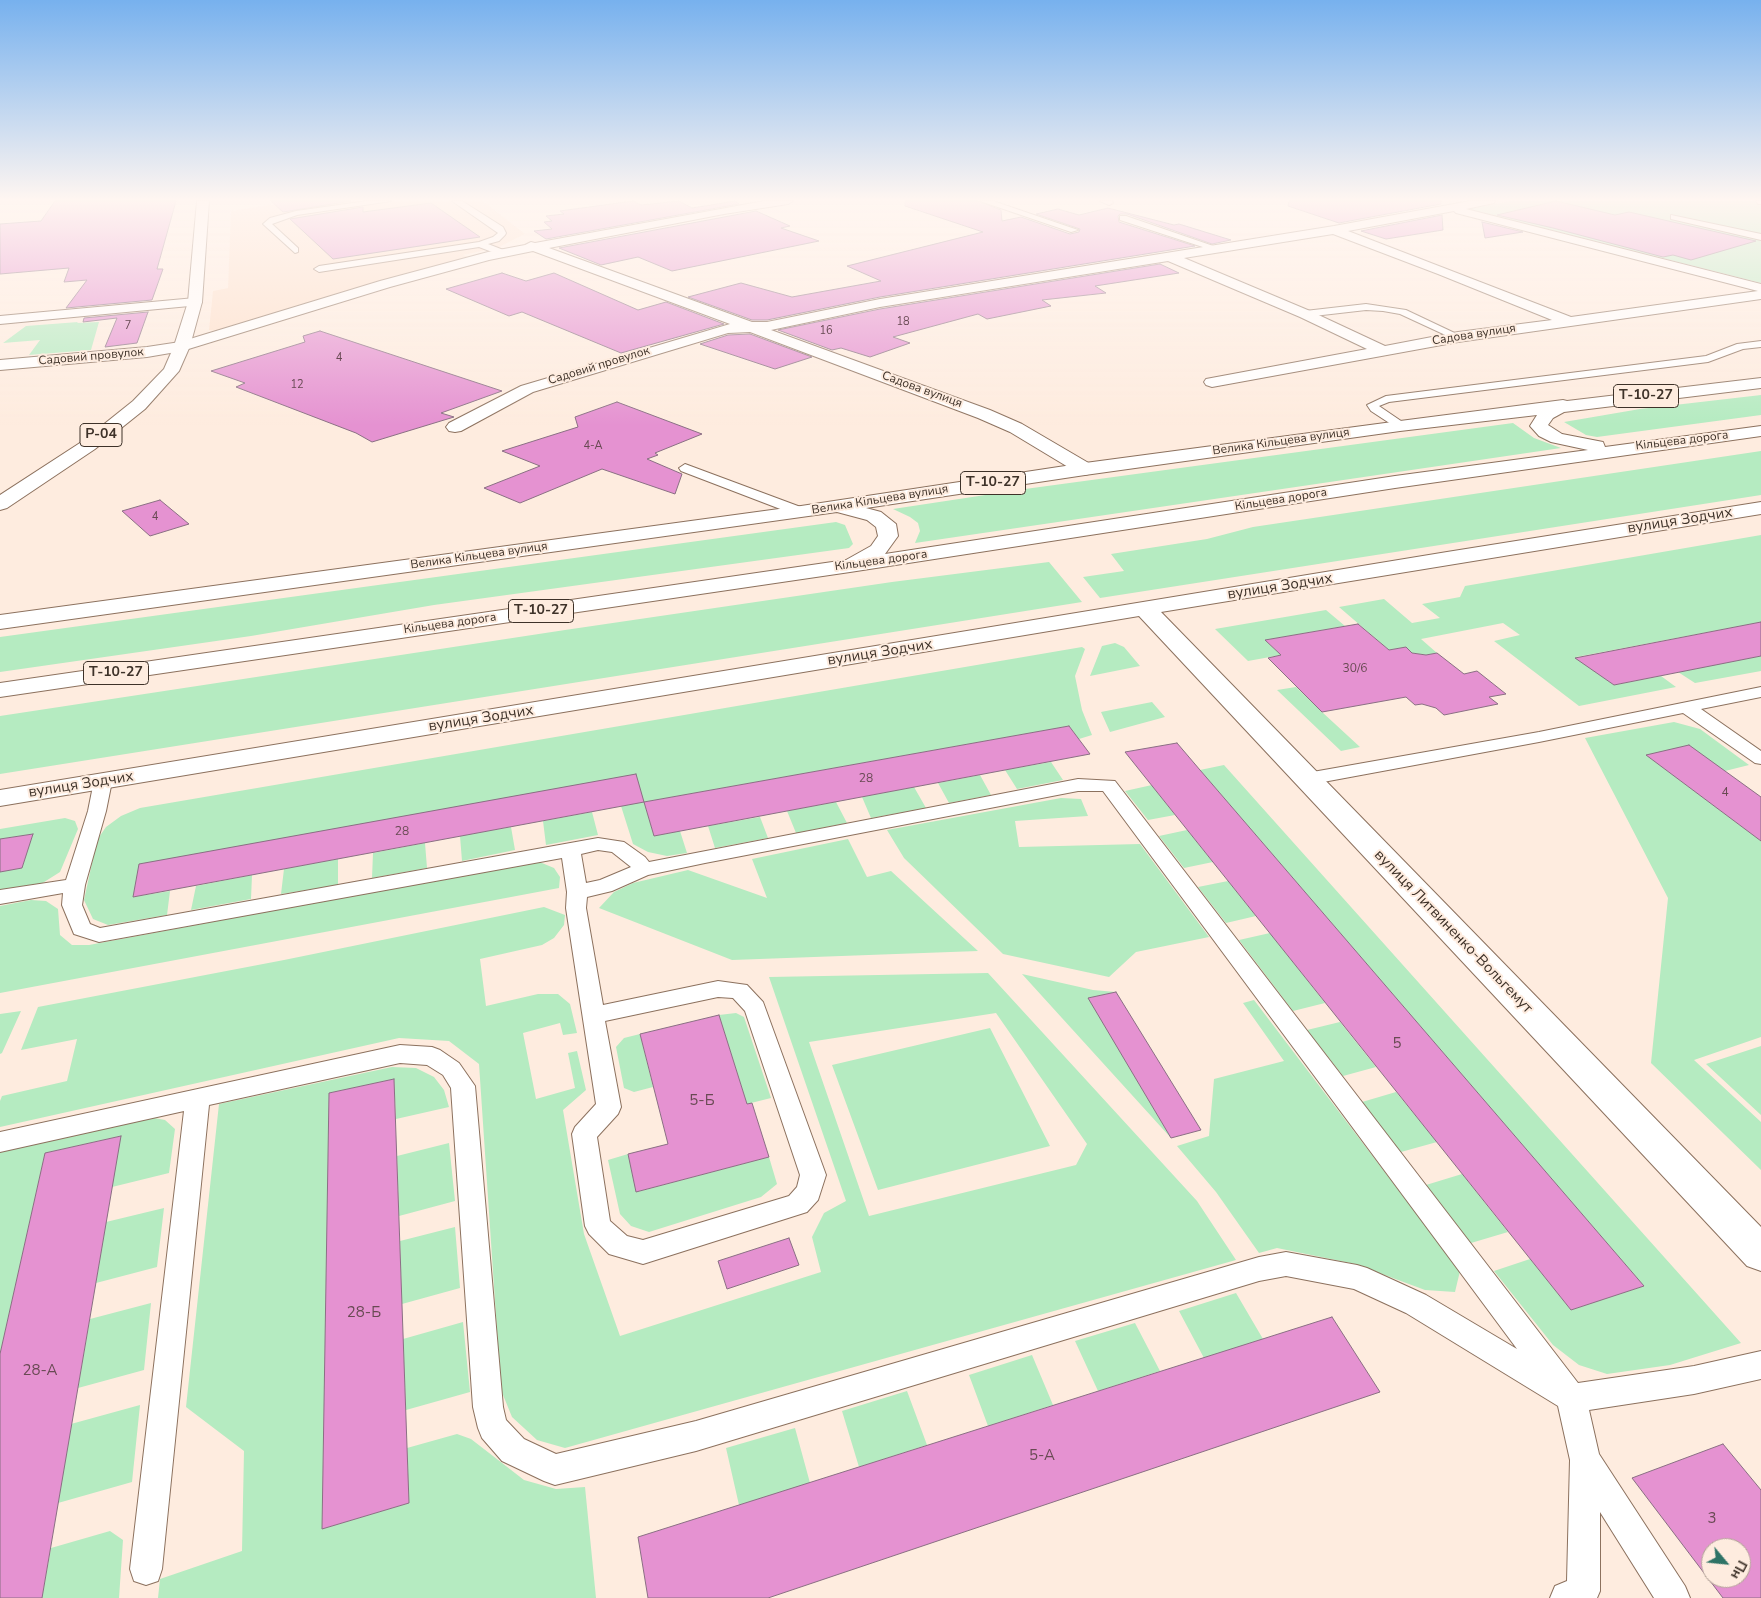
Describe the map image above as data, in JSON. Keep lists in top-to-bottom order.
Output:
{
  "streets": {
    "main road": [
      "Садова вулиця",
      "Садовий провулок",
      "Т-10-27",
      "Р-04",
      "Кільцева дорога",
      "Велика Кільцева вулиця",
      "вулиця Зодчих",
      "вулиця Литвиненко-Вольгемут"
    ]
  },
  "crossings": [
    ["Садова вулиця", "Садовий провулок"],
    ["Садова вулиця", "Велика Кільцева вулиця"],
    ["Садовий провулок", "Р-04"],
    ["вулиця Зодчих", "вулиця Литвиненко-Вольгемут"]
  ],
  "house_numbers": [
    "18",
    "7",
    "16",
    "4",
    "12",
    "4-А",
    "4",
    "30/6",
    "28",
    "4",
    "28",
    "5",
    "5-Б",
    "28-Б",
    "28-А",
    "5-А",
    "3"
  ],
  "north": "bottom right"
}
